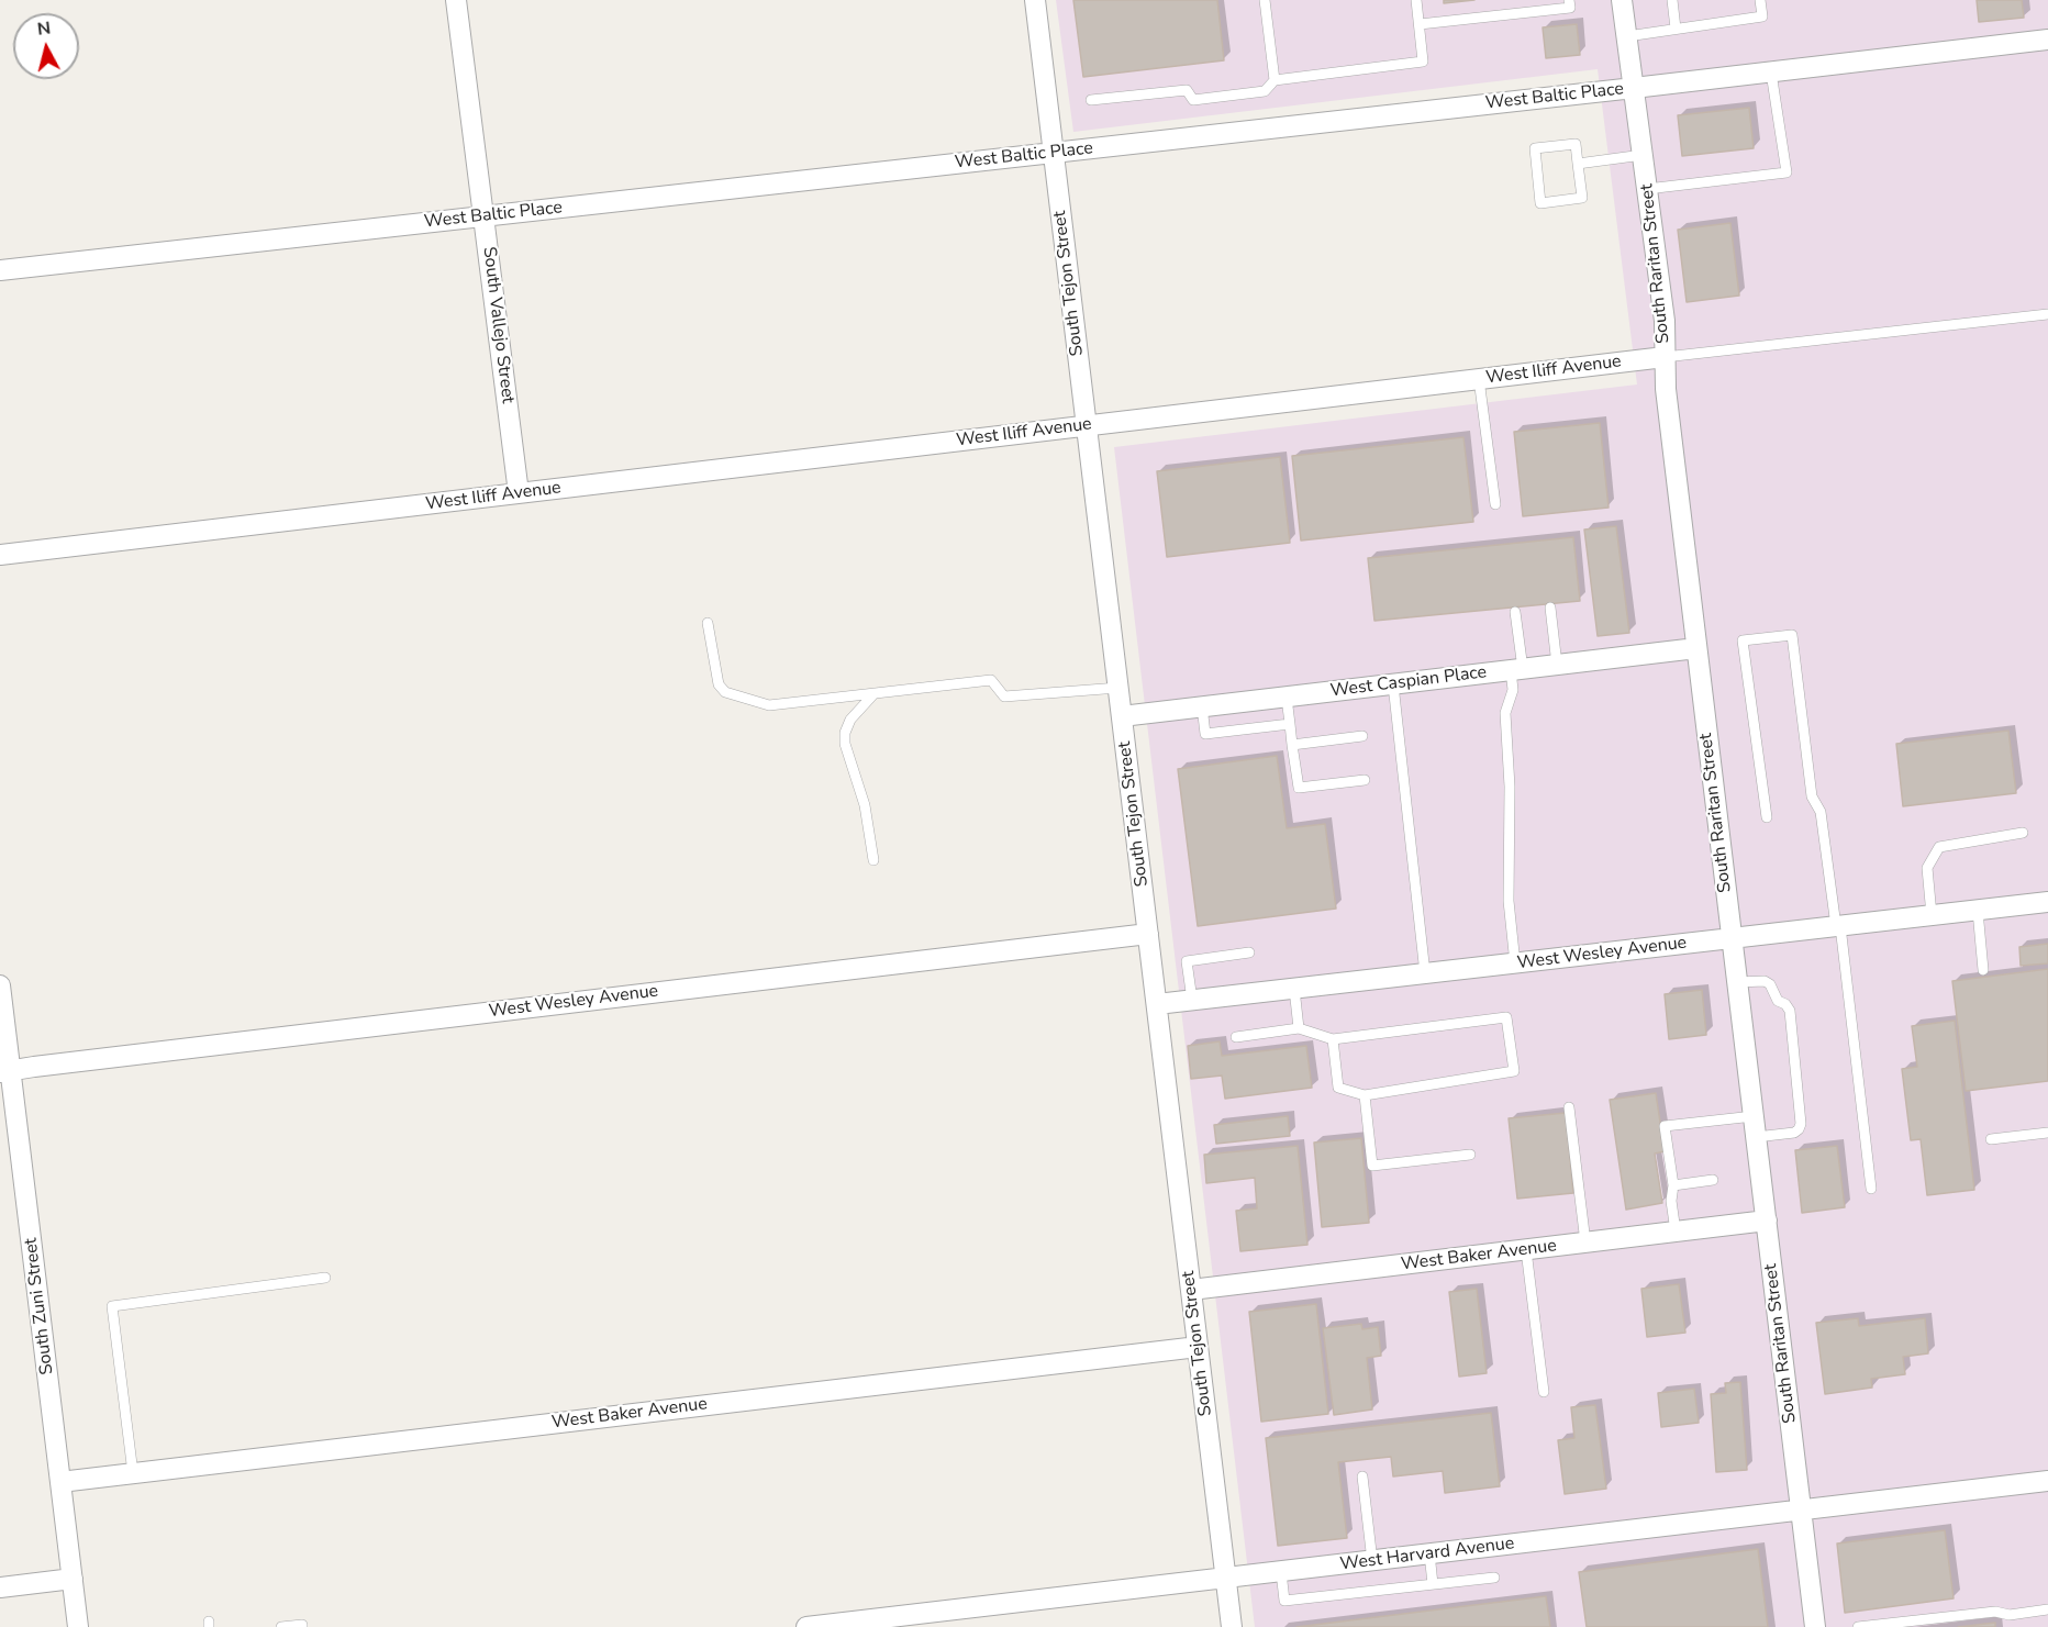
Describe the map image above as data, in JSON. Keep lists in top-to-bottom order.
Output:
{
  "streets": {
    "street": [
      "West Baltic Place",
      "South Raritan Street",
      "South Tejon Street",
      "South Vallejo Street",
      "West Iliff Avenue",
      "West Caspian Place",
      "West Wesley Avenue",
      "West Baker Avenue",
      "South Zuni Street",
      "West Harvard Avenue"
    ]
  },
  "crossings": [
    ["West Baltic Place", "South Raritan Street"],
    ["West Baltic Place", "South Tejon Street"],
    ["West Baltic Place", "South Vallejo Street"],
    ["South Raritan Street", "West Iliff Avenue"],
    ["South Raritan Street", "West Caspian Place"],
    ["South Raritan Street", "West Wesley Avenue"],
    ["South Raritan Street", "West Baker Avenue"],
    ["South Raritan Street", "West Harvard Avenue"],
    ["South Tejon Street", "West Iliff Avenue"],
    ["South Tejon Street", "West Caspian Place"],
    ["South Tejon Street", "West Wesley Avenue"],
    ["South Tejon Street", "West Baker Avenue"],
    ["South Tejon Street", "West Harvard Avenue"],
    ["South Vallejo Street", "West Iliff Avenue"],
    ["West Wesley Avenue", "South Zuni Street"],
    ["West Baker Avenue", "South Zuni Street"]
  ],
  "north": "top"
}
